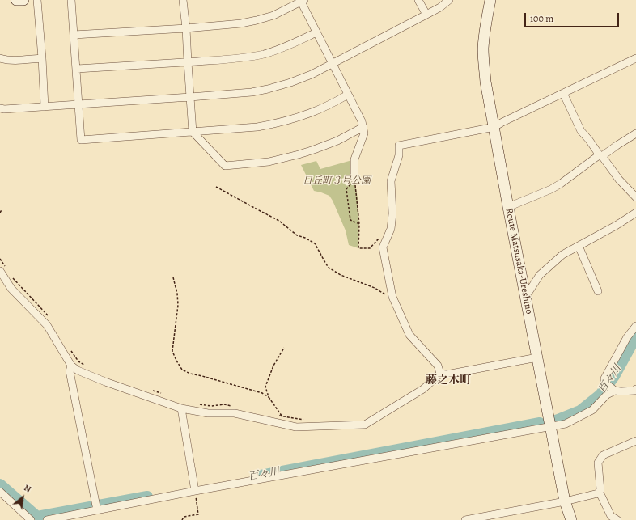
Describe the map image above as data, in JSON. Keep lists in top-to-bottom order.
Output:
{
  "streets": {
    "main road": ["Route Matsusaka-Ureshino"]
  },
  "districts": ["藤之木町"],
  "water": ["百々川"],
  "parks": ["日丘町３号公園"],
  "scale_bar": "100 m",
  "north": "top right"
}
